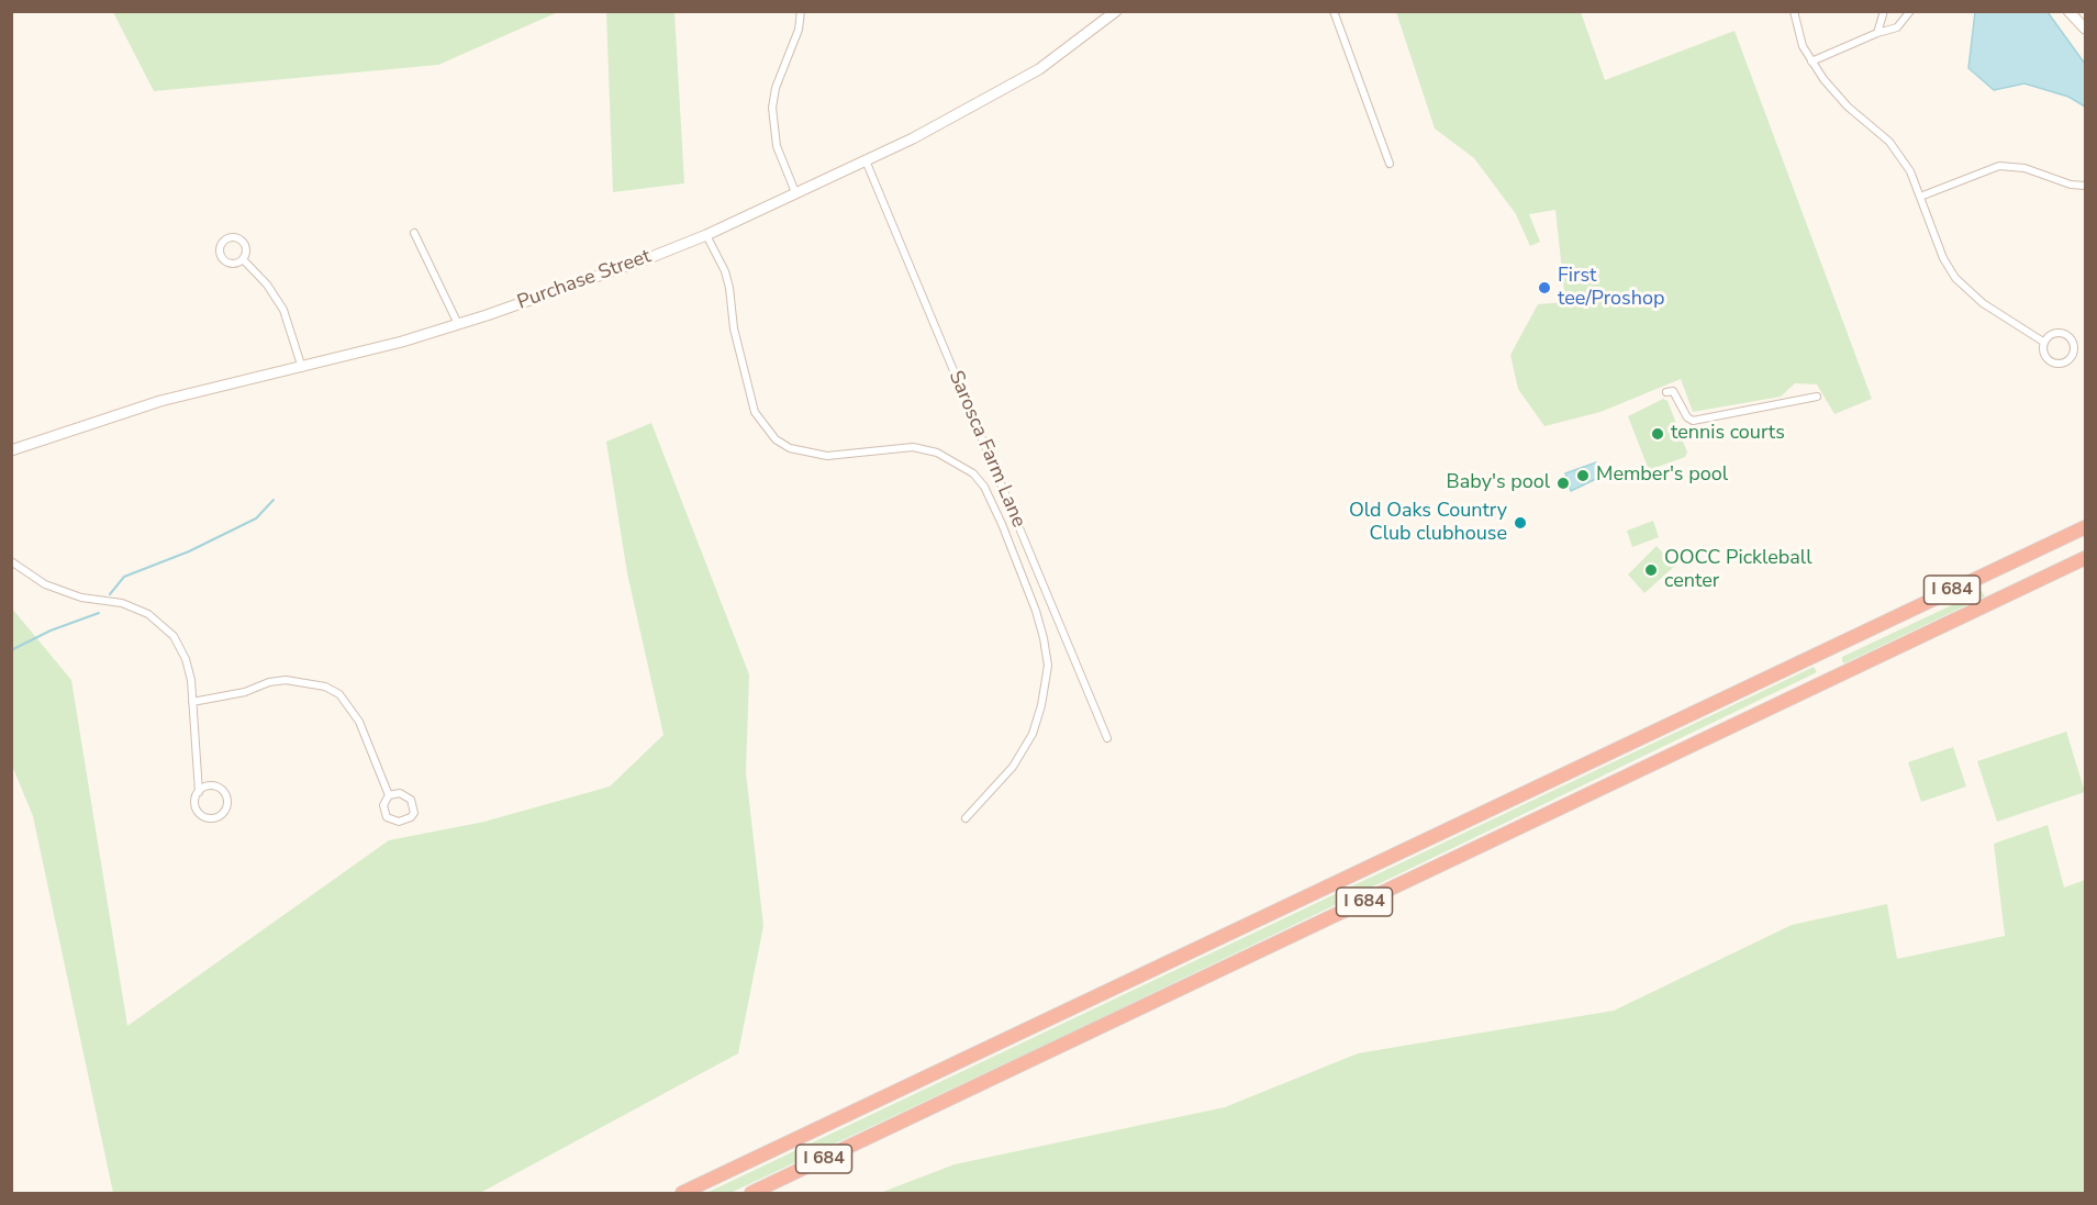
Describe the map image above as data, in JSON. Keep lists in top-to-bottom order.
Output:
{
  "streets": {
    "highway": ["I 684"],
    "main road": ["Purchase Street"],
    "street": ["Sarosca Farm Lane"]
  },
  "crossings": [
    ["Purchase Street", "Sarosca Farm Lane"]
  ],
  "places": [
    "First tee/Proshop",
    "tennis courts",
    "Member's pool",
    "Baby's pool",
    "Old Oaks Country Club clubhouse",
    "OOCC Pickleball center"
  ]
}
